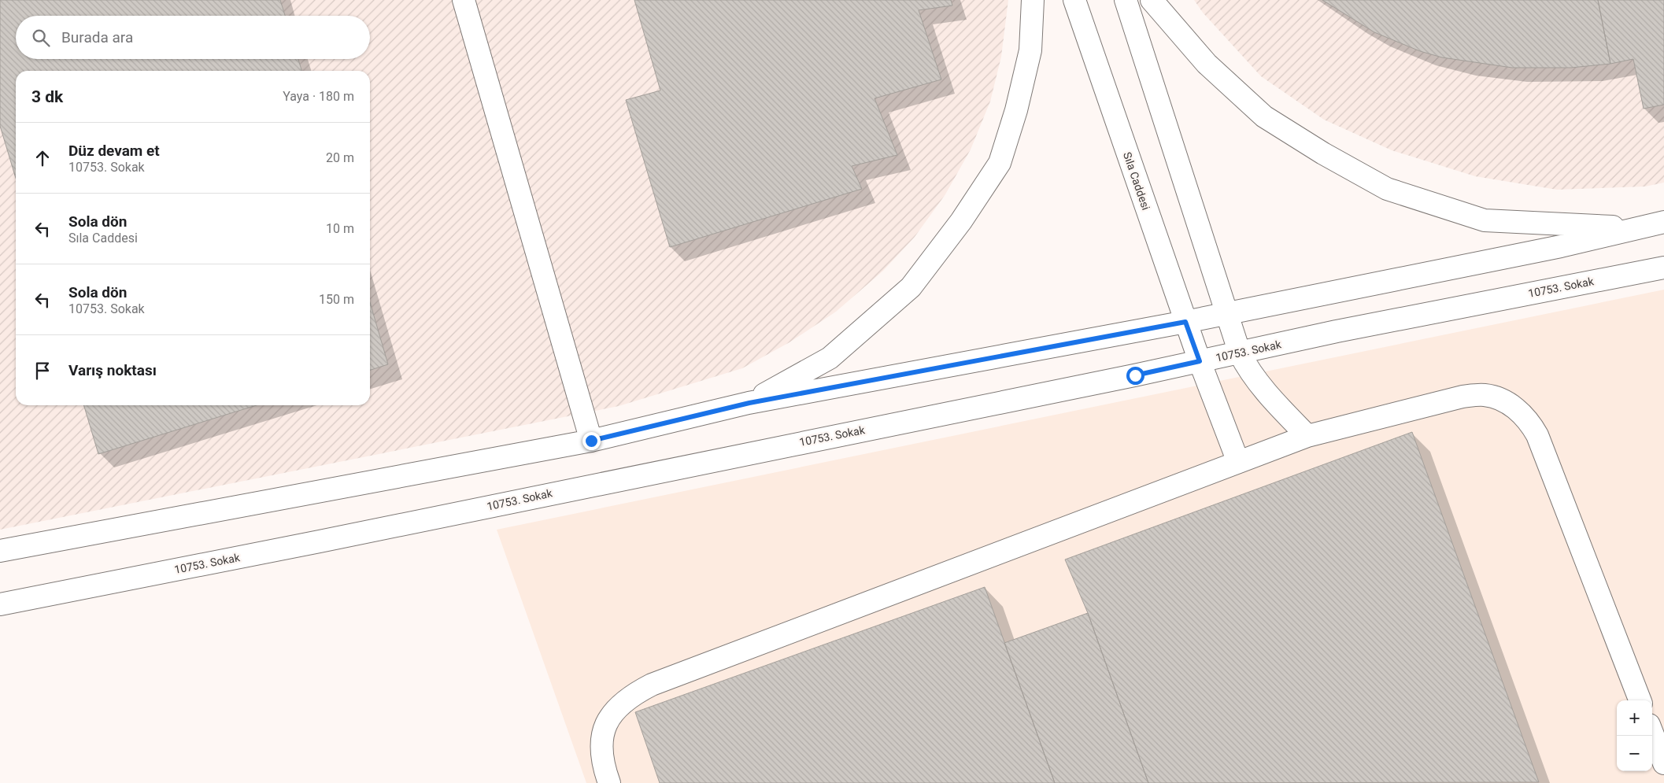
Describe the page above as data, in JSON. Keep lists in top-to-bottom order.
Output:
{
  "streets": {
    "street": ["Sıla Caddesi", "10753. Sokak"]
  },
  "crossings": [
    ["Sıla Caddesi", "10753. Sokak"]
  ],
  "page": {
    "search": "Burada ara",
    "heading": ["3 dk", "Yaya · 180 m"],
    "list": [
      ["Düz devam et", "10753. Sokak", "20 m"],
      ["Sola dön", "Sıla Caddesi", "10 m"],
      ["Sola dön", "10753. Sokak", "150 m"],
      "Varış noktası"
    ],
    "map_buttons": ["+", "−"]
  }
}
